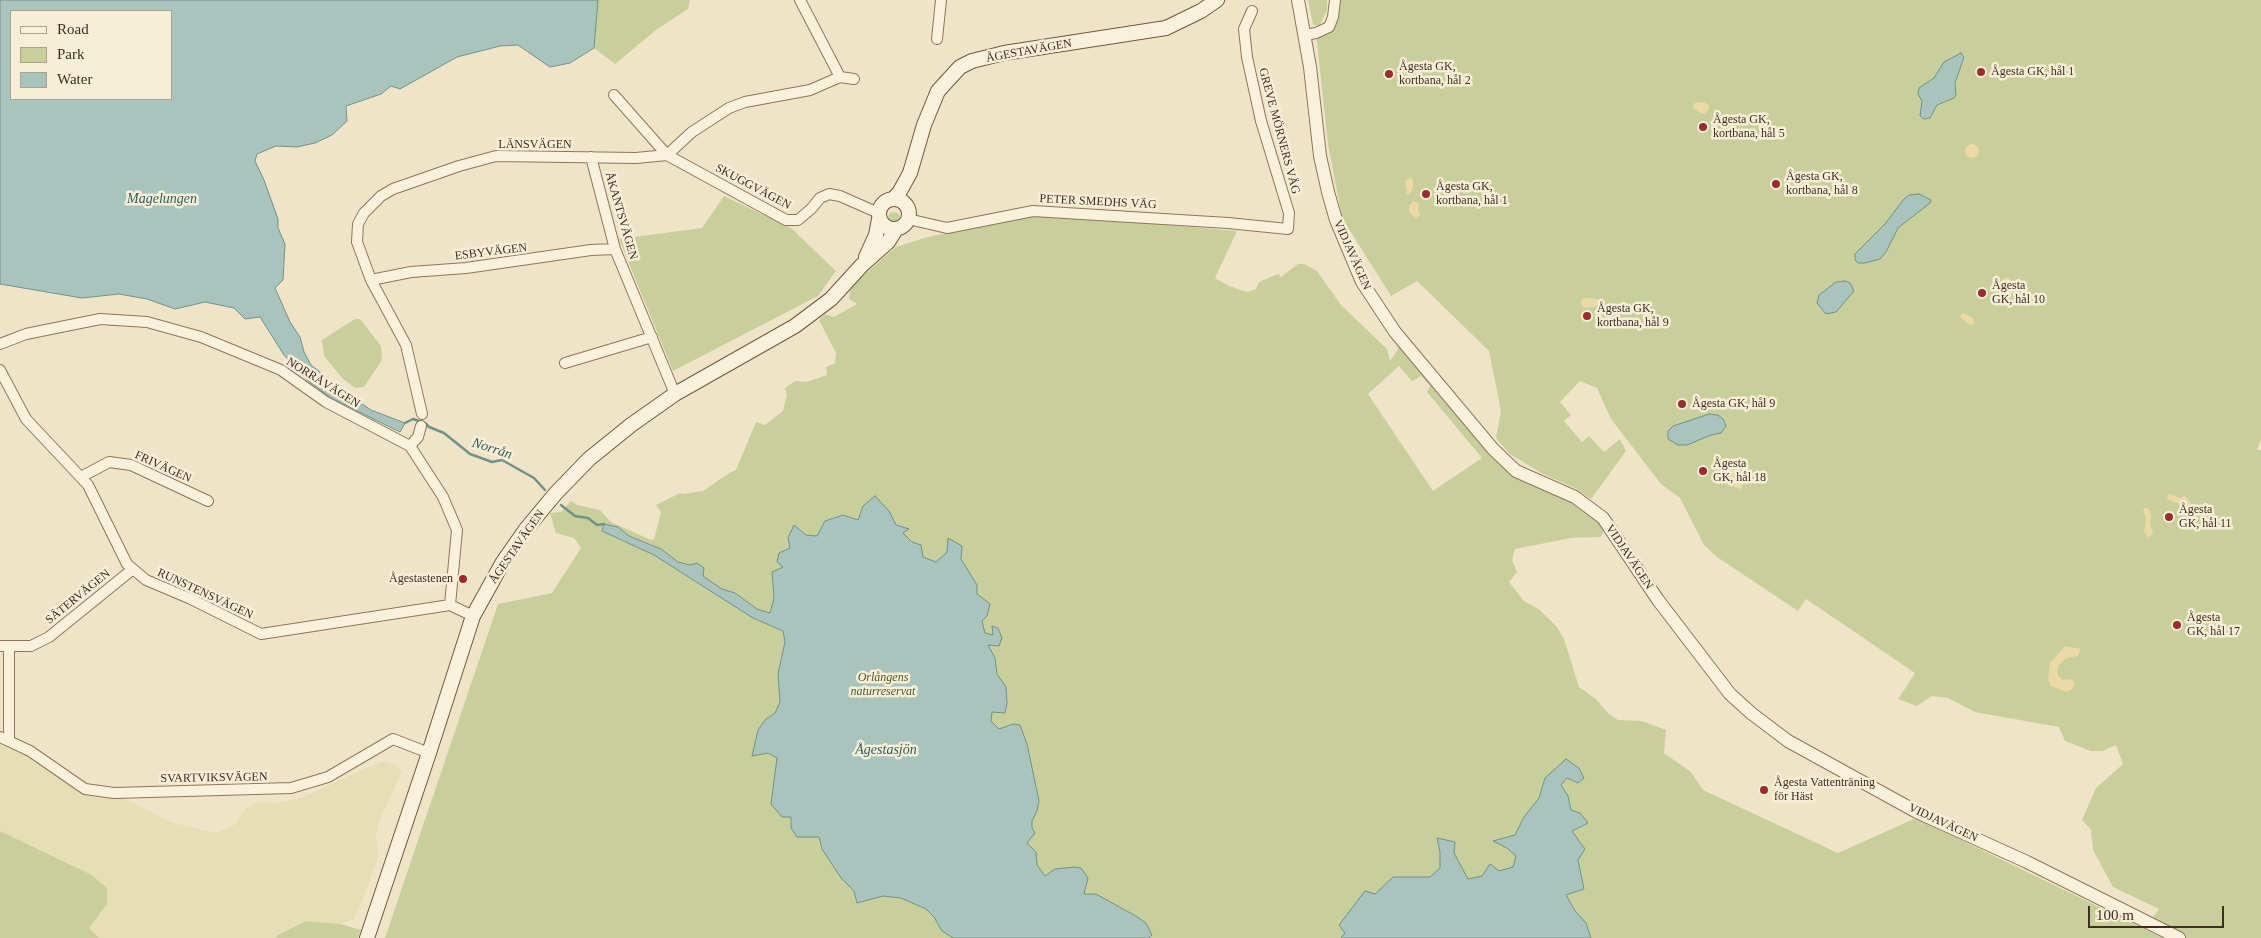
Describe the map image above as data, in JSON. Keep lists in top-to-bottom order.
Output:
{
  "streets": {
    "main road": ["ÅGESTAVÄGEN"],
    "street": [
      "GREVE MÖRNERS VÄG",
      "LÄNSVÄGEN",
      "SKUGGVÄGEN",
      "PETER SMEDHS VÄG",
      "ÅKANTSVÄGEN",
      "ESBYVÄGEN",
      "VIDJAVÄGEN",
      "NORRÅVÄGEN",
      "FRIVÄGEN",
      "RUNSTENSVÄGEN",
      "SÄTERVÄGEN",
      "SVARTVIKSVÄGEN"
    ]
  },
  "crossings": [
    ["ÅGESTAVÄGEN", "SKUGGVÄGEN"],
    ["ÅGESTAVÄGEN", "PETER SMEDHS VÄG"],
    ["ÅGESTAVÄGEN", "ÅKANTSVÄGEN"],
    ["ÅGESTAVÄGEN", "SVARTVIKSVÄGEN"],
    ["GREVE MÖRNERS VÄG", "PETER SMEDHS VÄG"],
    ["LÄNSVÄGEN", "SKUGGVÄGEN"],
    ["LÄNSVÄGEN", "ÅKANTSVÄGEN"],
    ["LÄNSVÄGEN", "ESBYVÄGEN"],
    ["SKUGGVÄGEN", "PETER SMEDHS VÄG"],
    ["ÅKANTSVÄGEN", "ESBYVÄGEN"],
    ["NORRÅVÄGEN", "RUNSTENSVÄGEN"],
    ["FRIVÄGEN", "RUNSTENSVÄGEN"],
    ["RUNSTENSVÄGEN", "SÄTERVÄGEN"]
  ],
  "water": ["Magelungen", "Norrån", "Ågestasjön"],
  "parks": ["Orlångens naturreservat"],
  "places": [
    "Ågesta GK, hål 1",
    "Ågesta GK, kortbana, hål 2",
    "Ågesta GK, kortbana, hål 5",
    "Ågesta GK, kortbana, hål 8",
    "Ågesta GK, kortbana, hål 1",
    "Ågesta GK, hål 10",
    "Ågesta GK, kortbana, hål 9",
    "Ågesta GK, hål 9",
    "Ågesta GK, hål 18",
    "Ågesta GK, hål 11",
    "Ågestastenen",
    "Ågesta GK, hål 17",
    "Ågesta Vattenträning för Häst"
  ],
  "legend": ["Road", "Park", "Water"],
  "scale_bar": "100 m"
}
